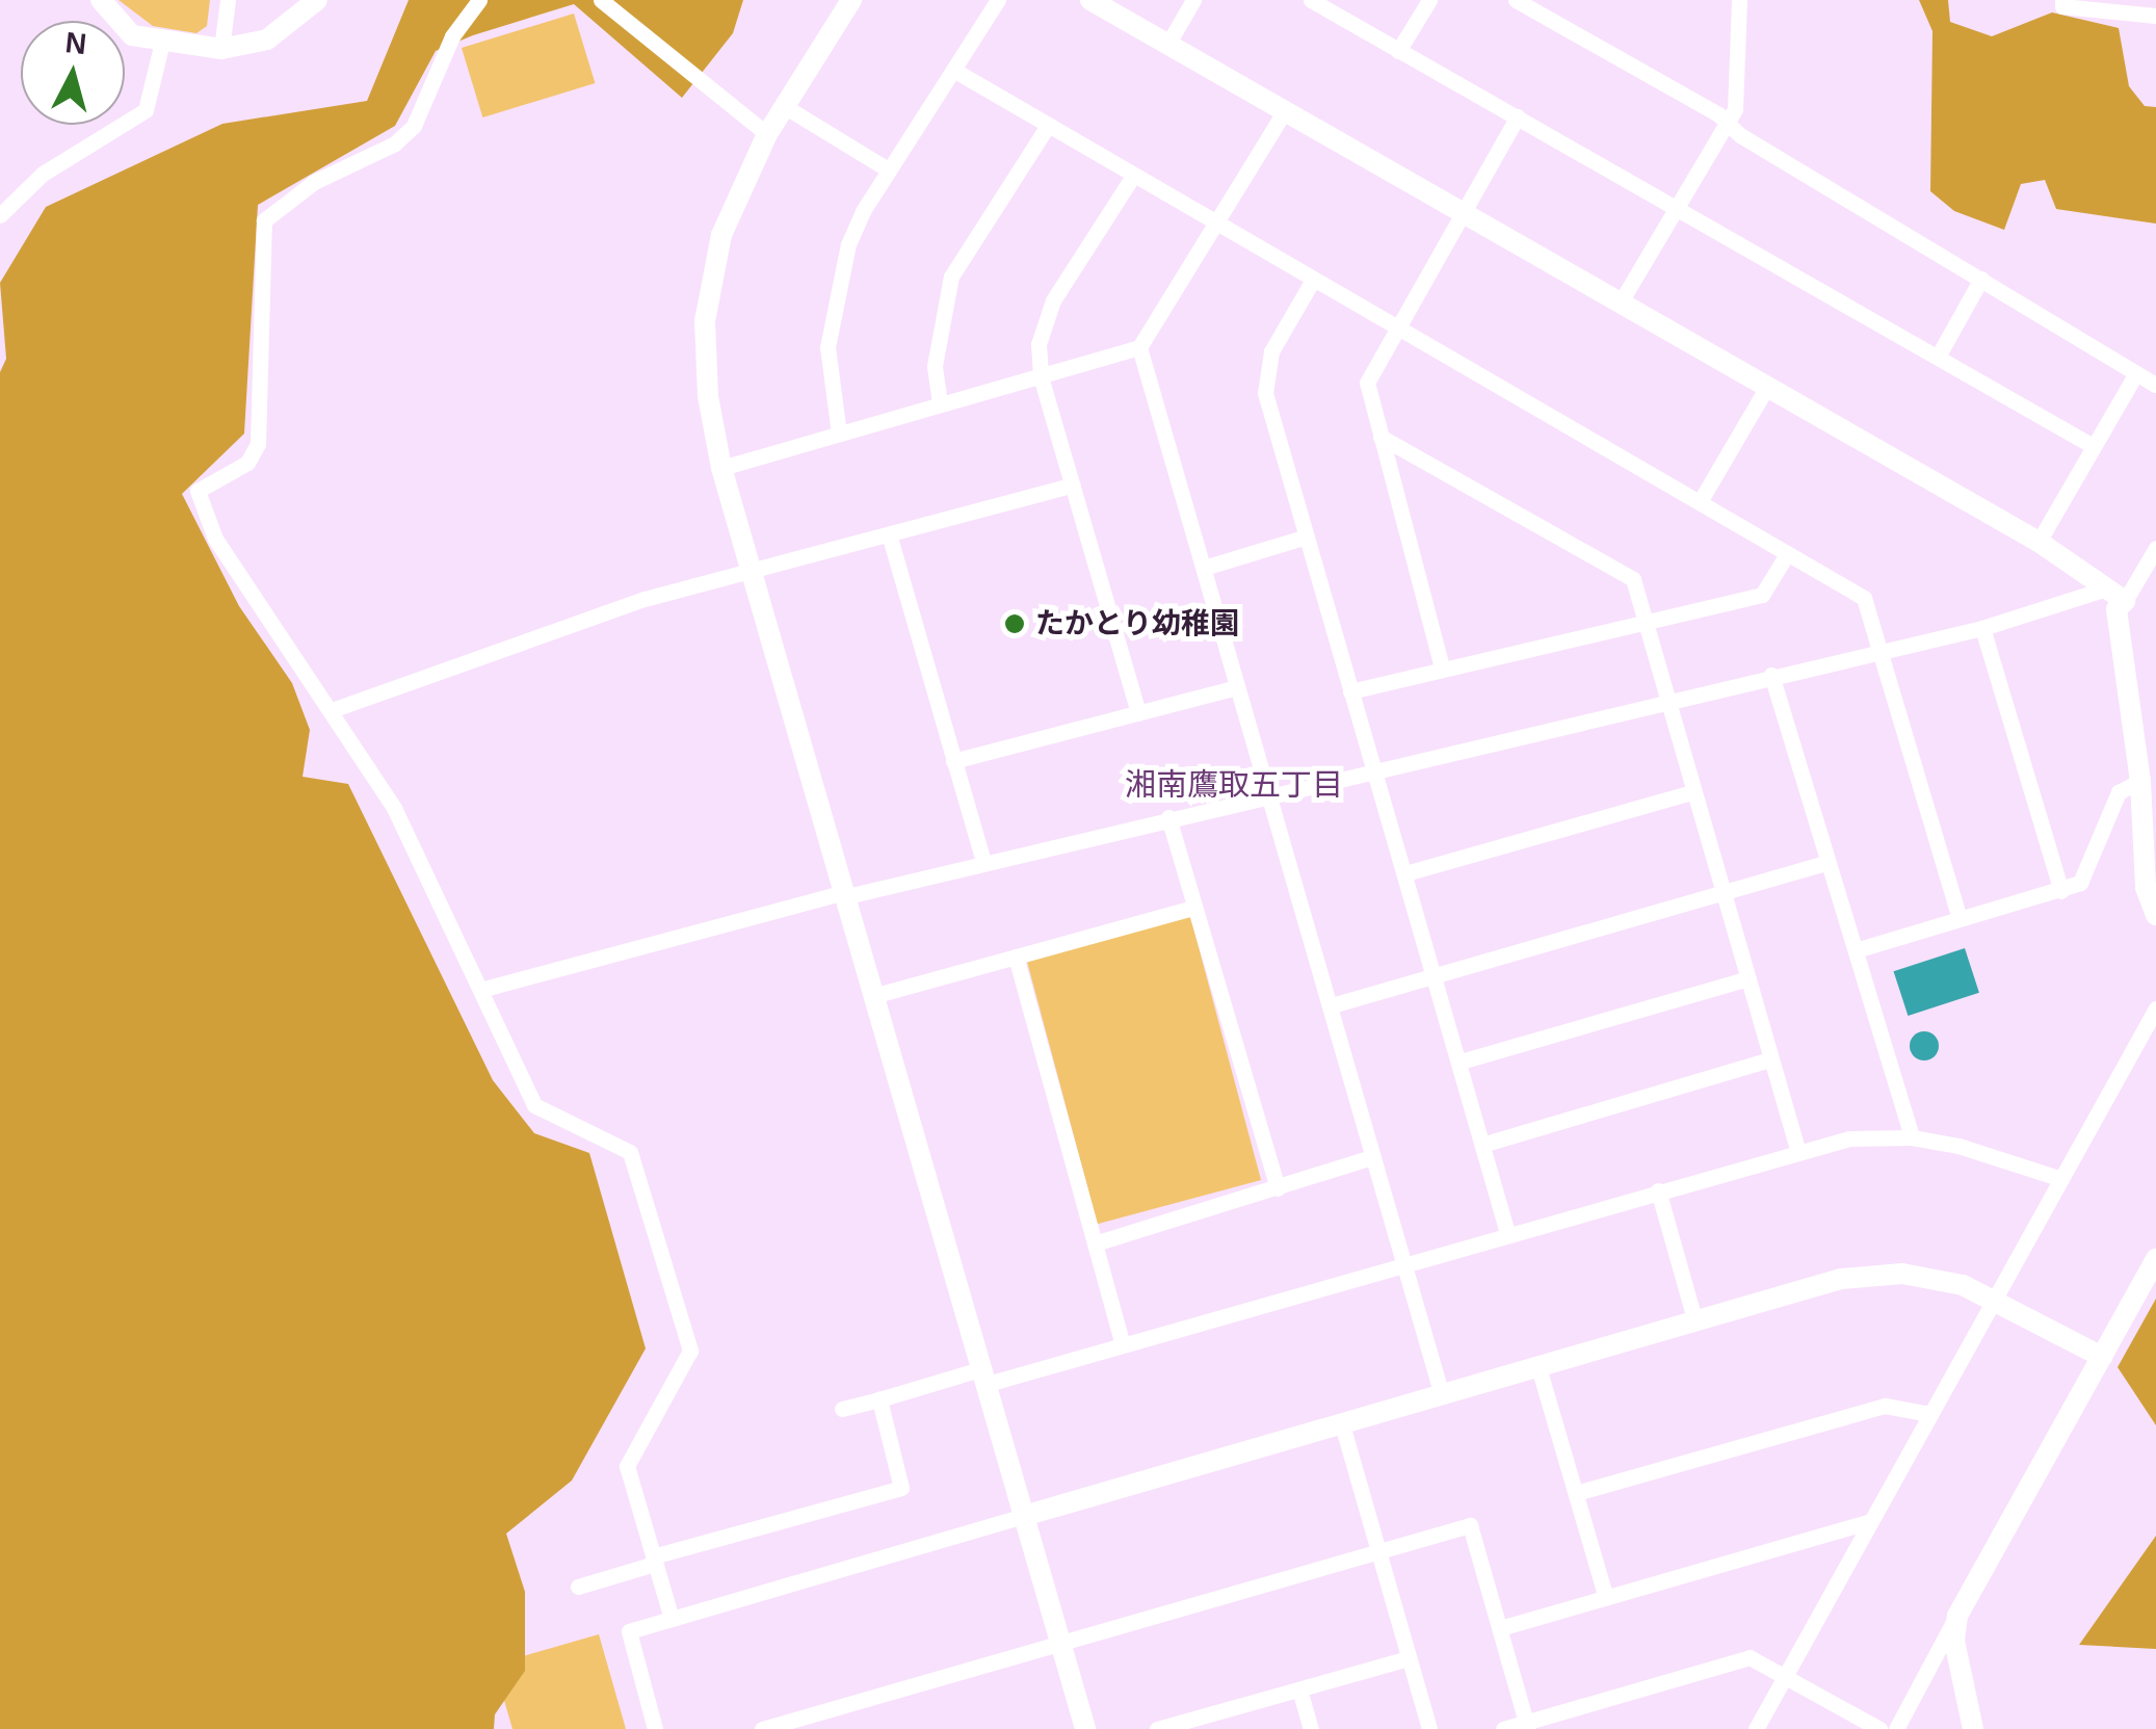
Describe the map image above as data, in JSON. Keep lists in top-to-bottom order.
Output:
{
  "districts": ["湘南鷹取五丁目"],
  "places": ["たかとり幼稚園"],
  "north": "top"
}
